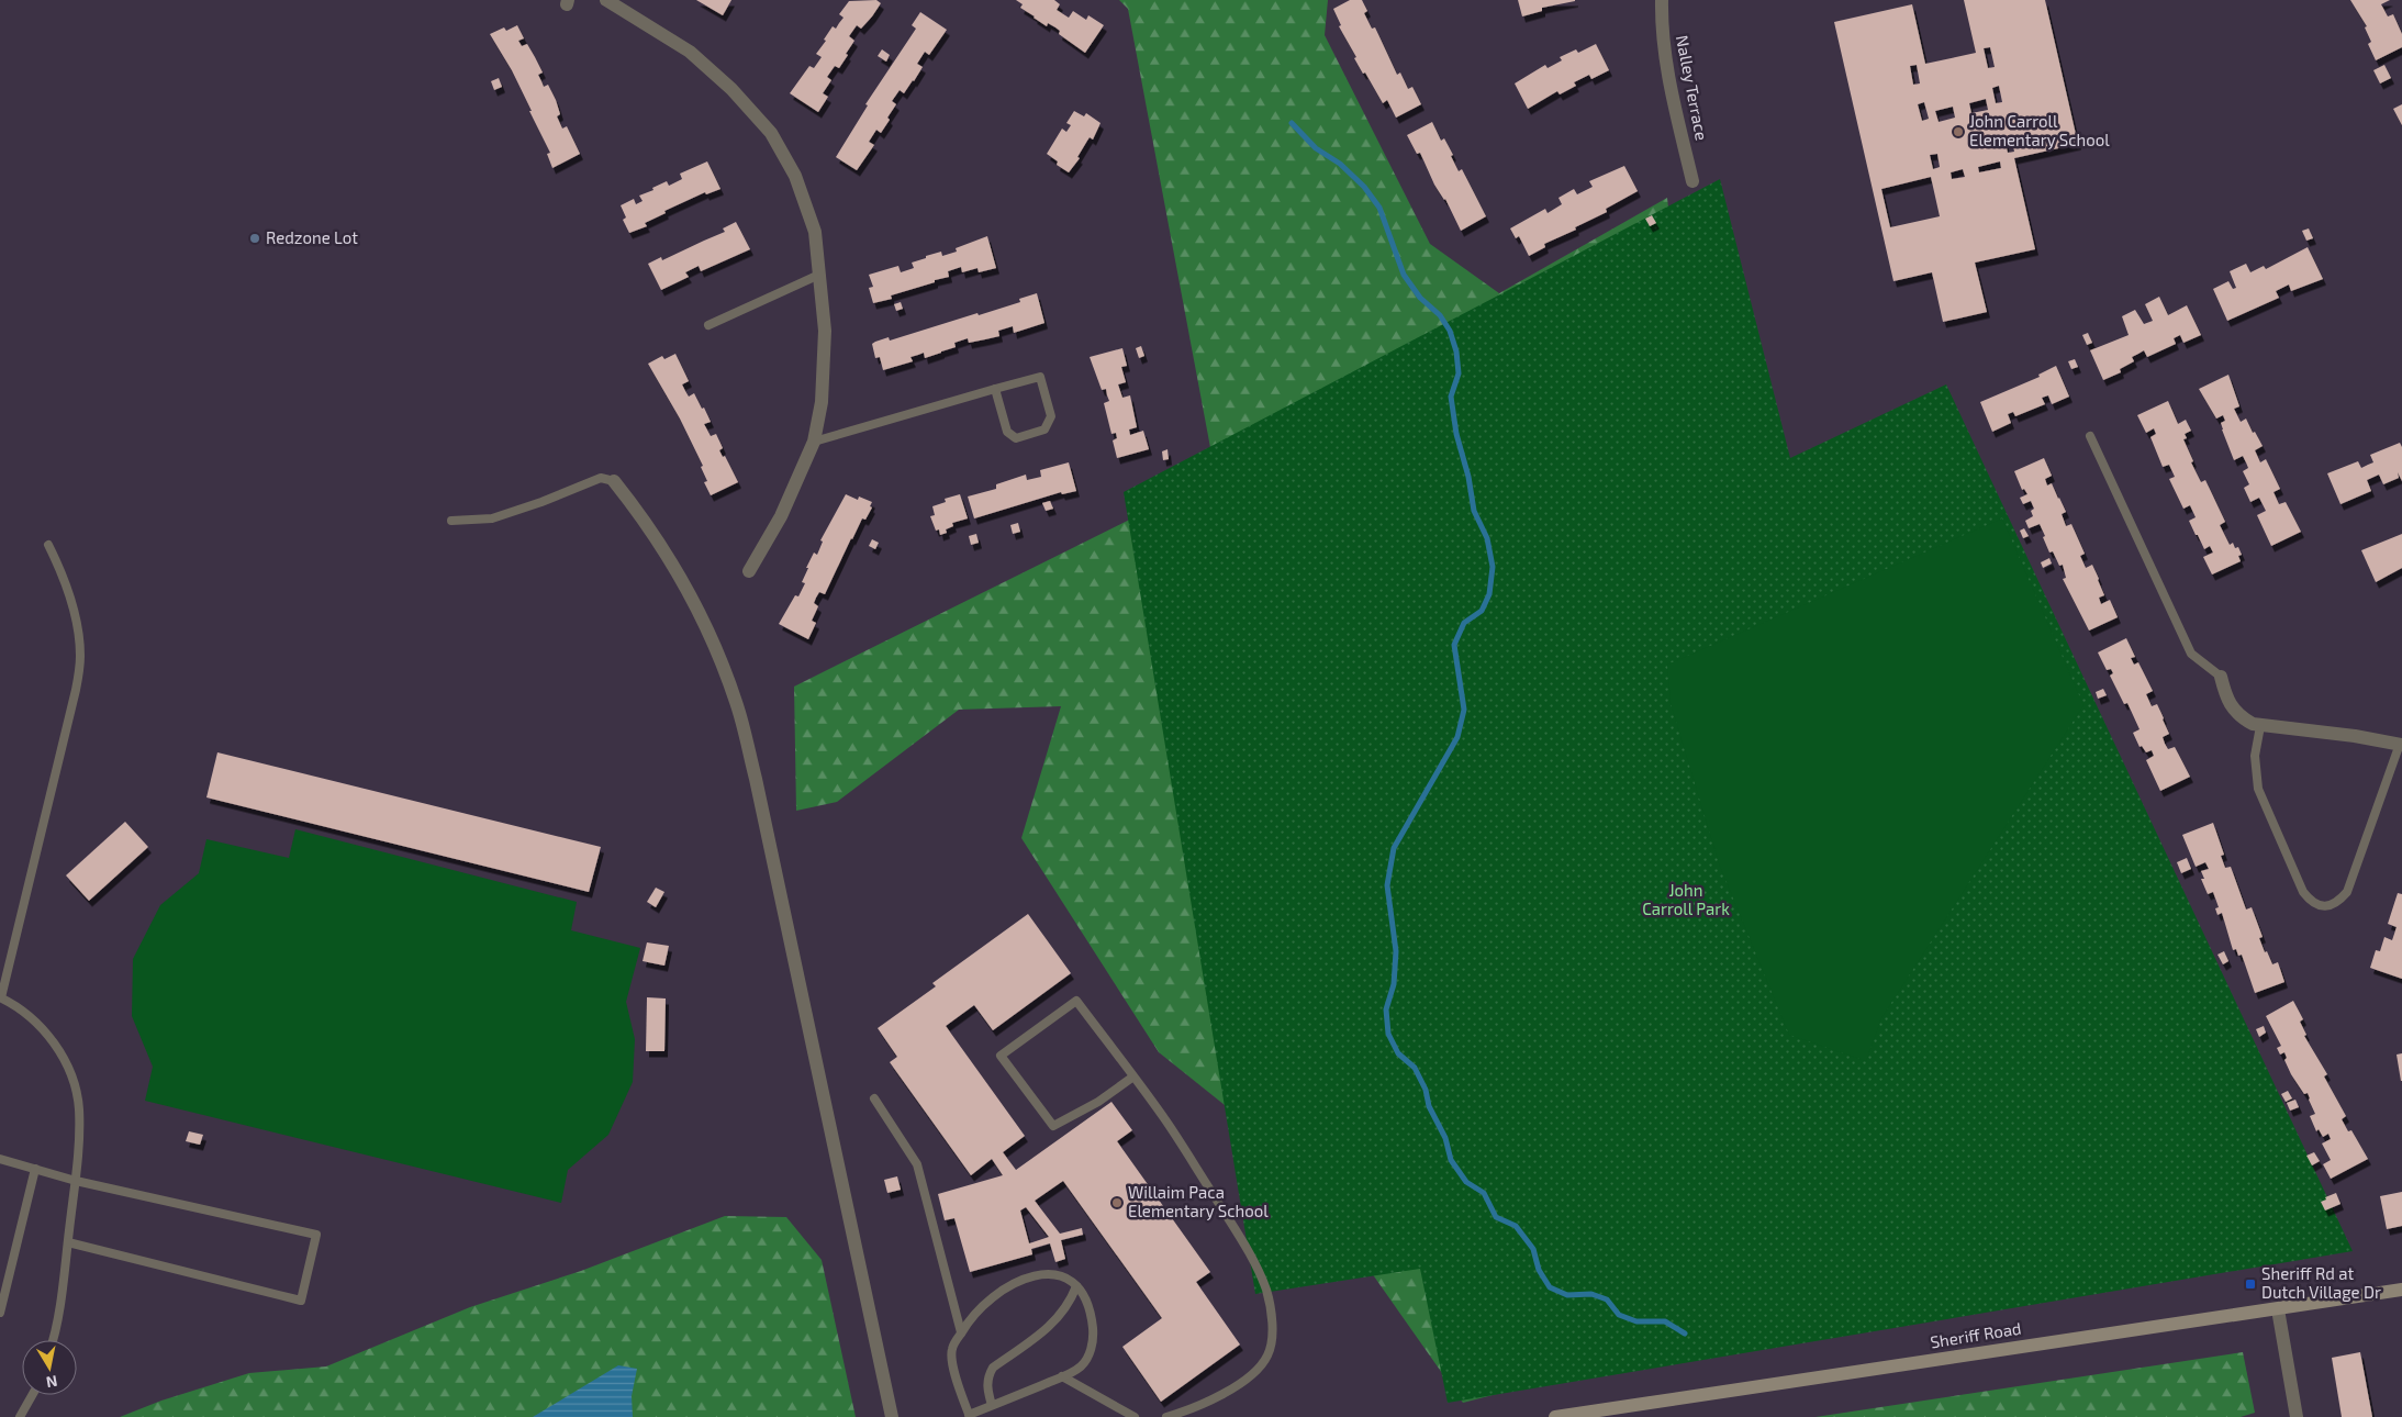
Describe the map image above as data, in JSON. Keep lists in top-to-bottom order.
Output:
{
  "streets": {
    "main road": ["Sheriff Road"],
    "street": ["Nalley Terrace"]
  },
  "parks": ["John Carroll Park"],
  "places": {
    "other": ["John Carroll Elementary School", "Redzone Lot", "Willaim Paca Elementary School"],
    "transit": ["Sheriff Rd at Dutch Village Dr"]
  },
  "north": "bottom"
}
